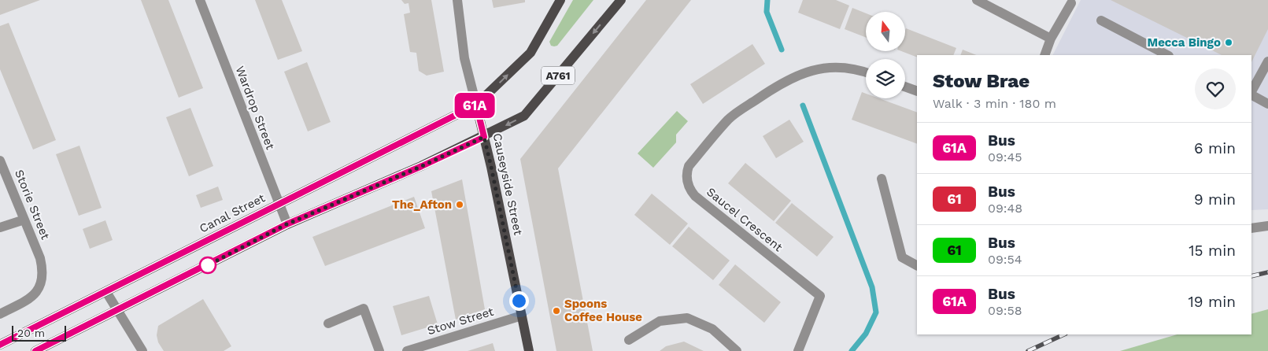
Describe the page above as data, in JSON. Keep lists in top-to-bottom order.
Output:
{
  "streets": {
    "main road": ["A761", "Causeyside Street", "Canal Street"],
    "street": [
      "Wardrop Street",
      "Storie Street",
      "Saucel Crescent",
      "Stow Street"
    ]
  },
  "crossings": [
    ["A761", "Wardrop Street"],
    ["A761", "Causeyside Street"],
    ["A761", "Canal Street"],
    ["Wardrop Street", "Canal Street"],
    ["Causeyside Street", "Canal Street"],
    ["Causeyside Street", "Stow Street"]
  ],
  "places": ["Mecca Bingo", "The_Afton", "Spoons Coffee House"],
  "lines": ["bus line 61A"],
  "scale_bar": "20 m",
  "north": "top",
  "page": {
    "on_map": "61A",
    "heading": ["Stow Brae", "Walk · 3 min · 180 m"],
    "list": [
      {
        "mark": "61A",
        "name": "Bus",
        "note": "09:45",
        "value": "6 min"
      },
      {
        "mark": "61",
        "name": "Bus",
        "note": "09:48",
        "value": "9 min"
      },
      {
        "mark": "61",
        "name": "Bus",
        "note": "09:54",
        "value": "15 min"
      },
      {
        "mark": "61A",
        "name": "Bus",
        "note": "09:58",
        "value": "19 min"
      }
    ],
    "scale": "20 m"
  }
}
